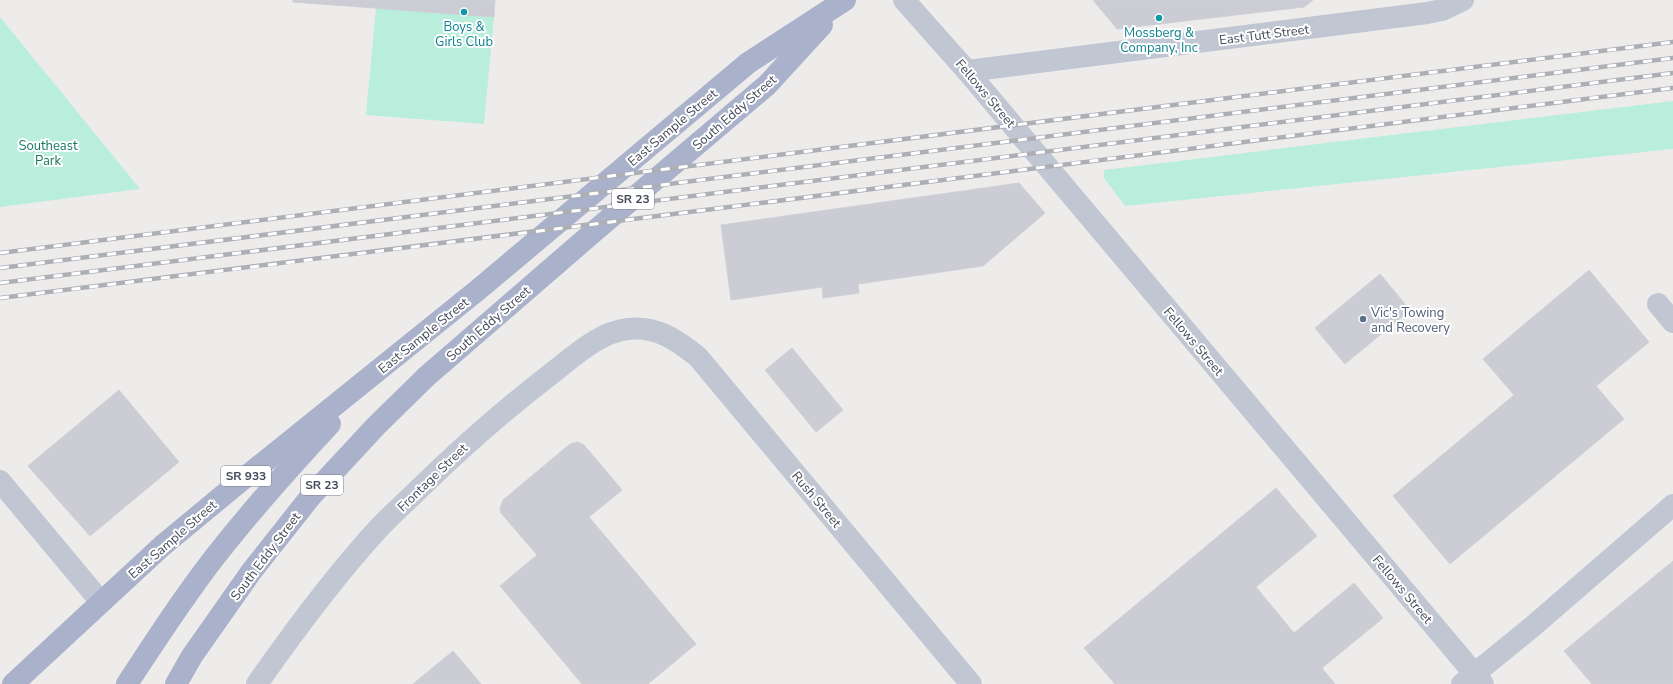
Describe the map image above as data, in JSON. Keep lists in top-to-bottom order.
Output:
{
  "streets": {
    "main road": [
      "South Eddy Street",
      "East Sample Street",
      "SR 23",
      "SR 933"
    ],
    "street": [
      "East Tutt Street",
      "Fellows Street",
      "Frontage Street",
      "Rush Street"
    ]
  },
  "crossings": [
    ["East Tutt Street", "Fellows Street"],
    ["South Eddy Street", "East Sample Street"],
    ["East Sample Street", "SR 23"],
    ["Frontage Street", "Rush Street"]
  ],
  "parks": ["Southeast Park"],
  "places": ["Boys & Girls Club", "Mossberg & Company, Inc", "Vic's Towing and Recovery"]
}
